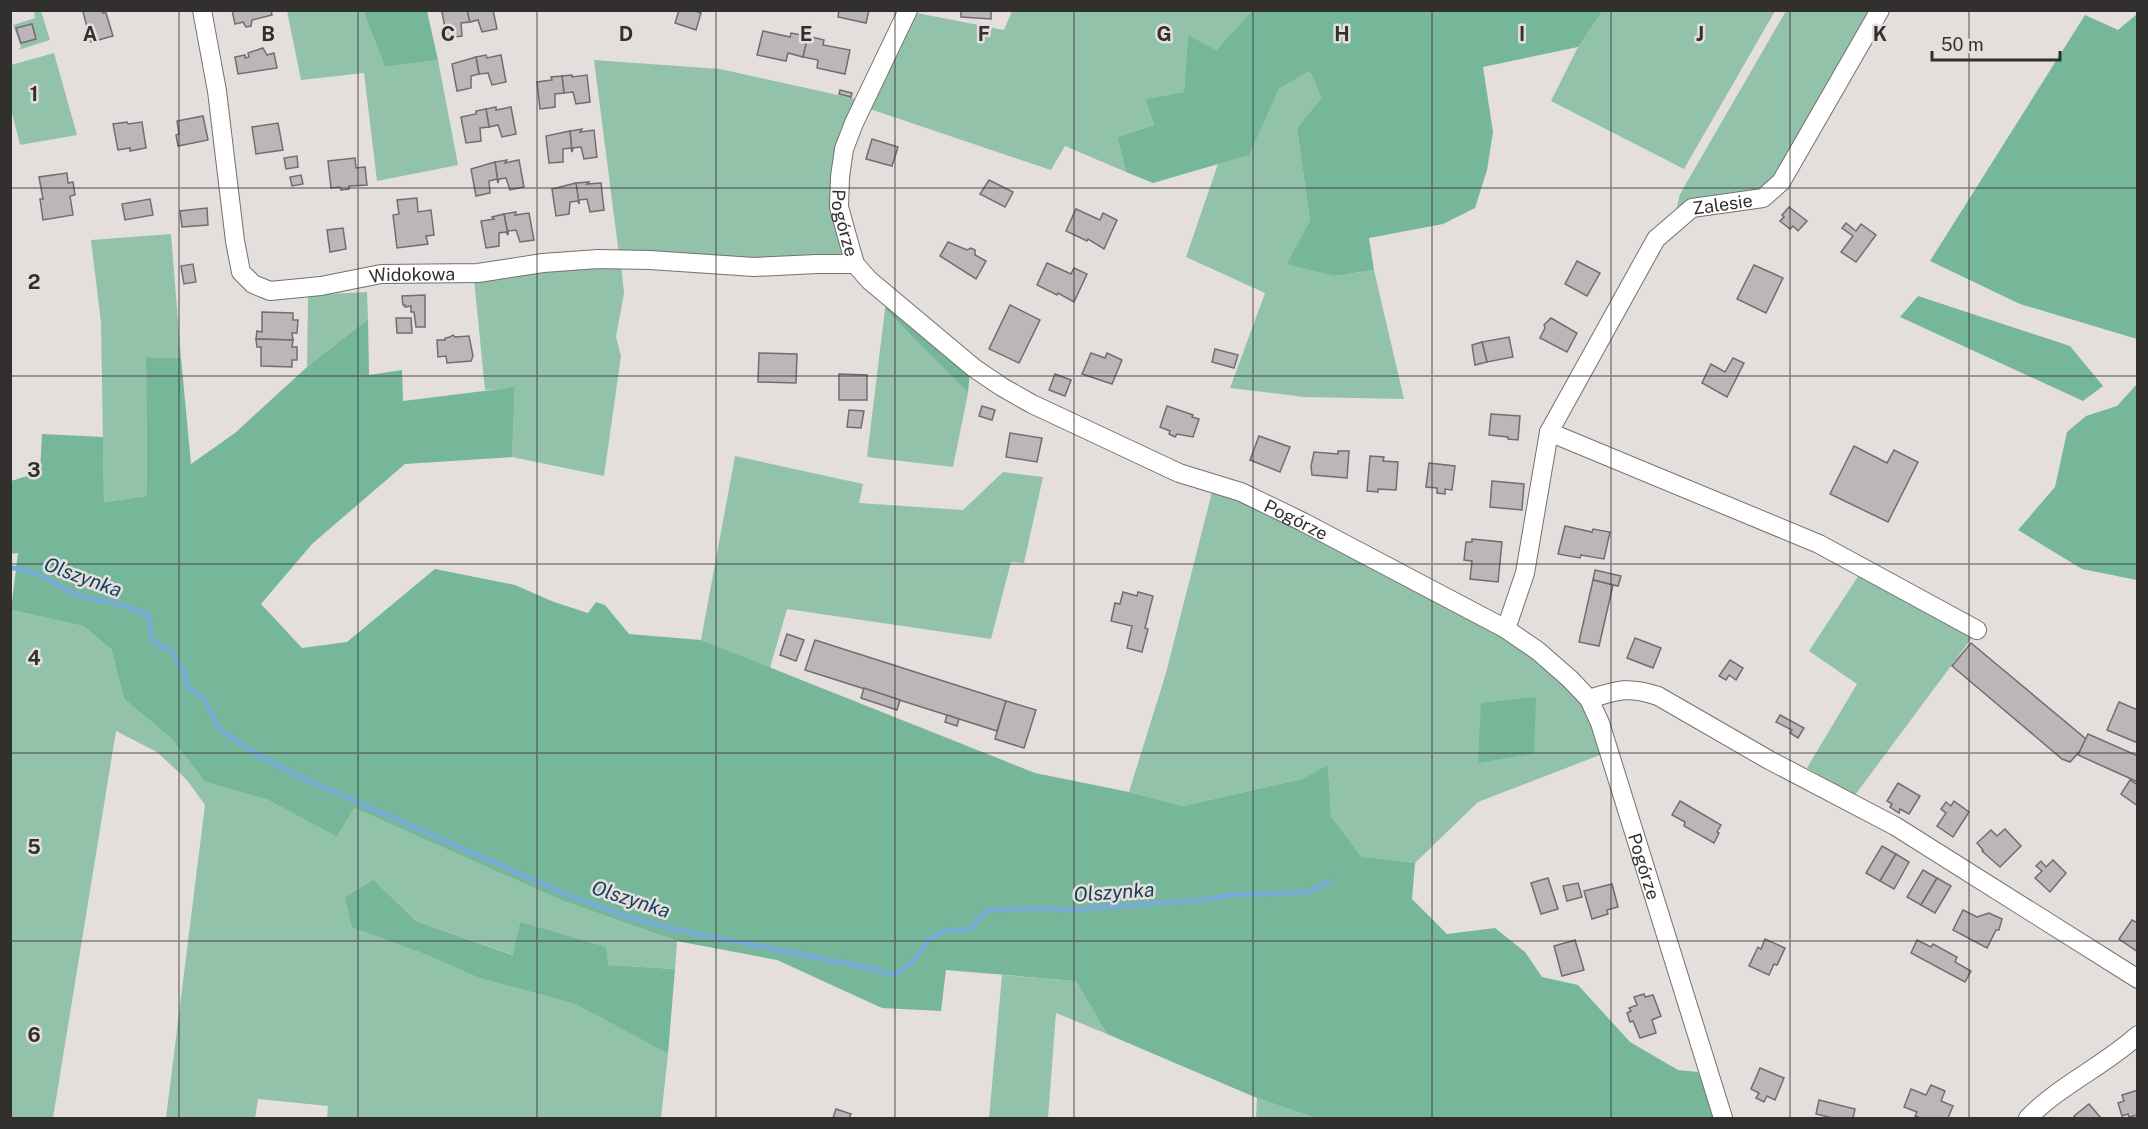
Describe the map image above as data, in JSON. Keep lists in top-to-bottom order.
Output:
{
  "streets": {
    "street": ["Zalesie", "Pogórze", "Widokowa"]
  },
  "crossings": [
    ["Zalesie", "Pogórze"],
    ["Pogórze", "Widokowa"]
  ],
  "water": ["Olszynka"],
  "scale_bar": "50 m",
  "grid": {
    "columns": [
      "A",
      "B",
      "C",
      "D",
      "E",
      "F",
      "G",
      "H",
      "I",
      "J",
      "K"
    ],
    "rows": [
      "1",
      "2",
      "3",
      "4",
      "5",
      "6"
    ]
  }
}
